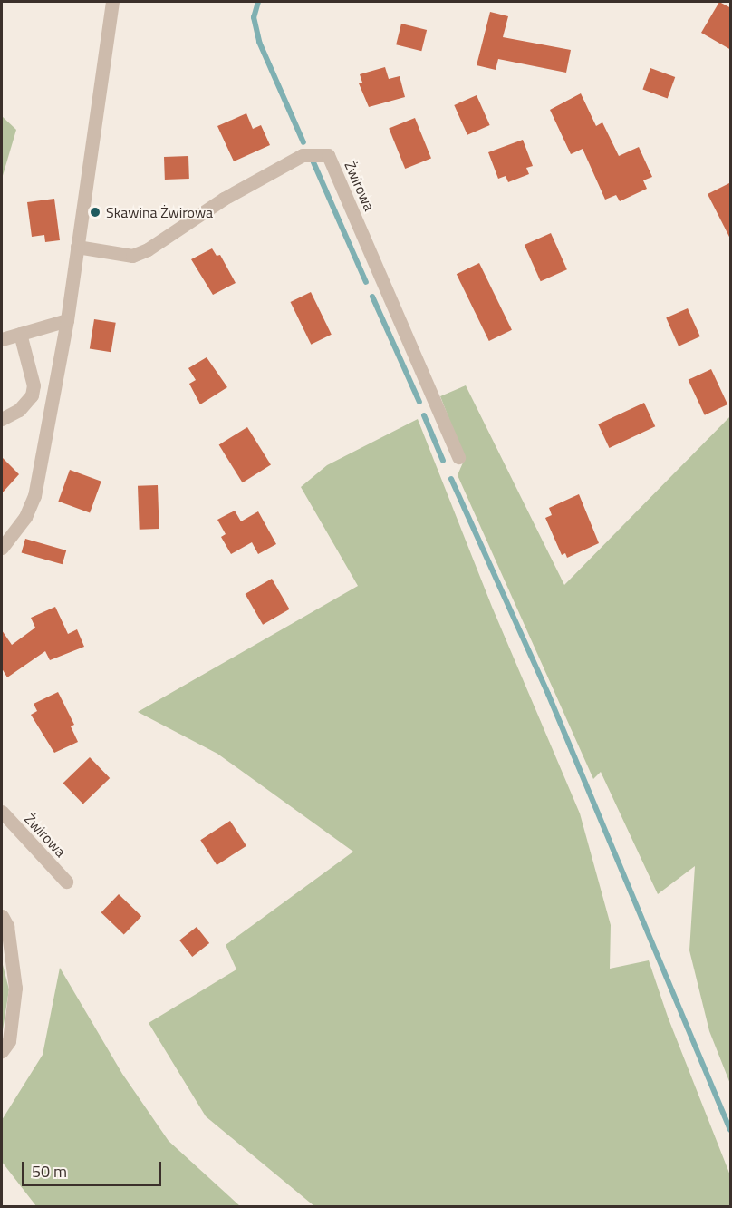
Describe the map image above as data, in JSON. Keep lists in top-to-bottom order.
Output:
{
  "streets": {
    "street": ["Żwirowa"]
  },
  "places": ["Skawina Żwirowa"],
  "scale_bar": "50 m"
}
